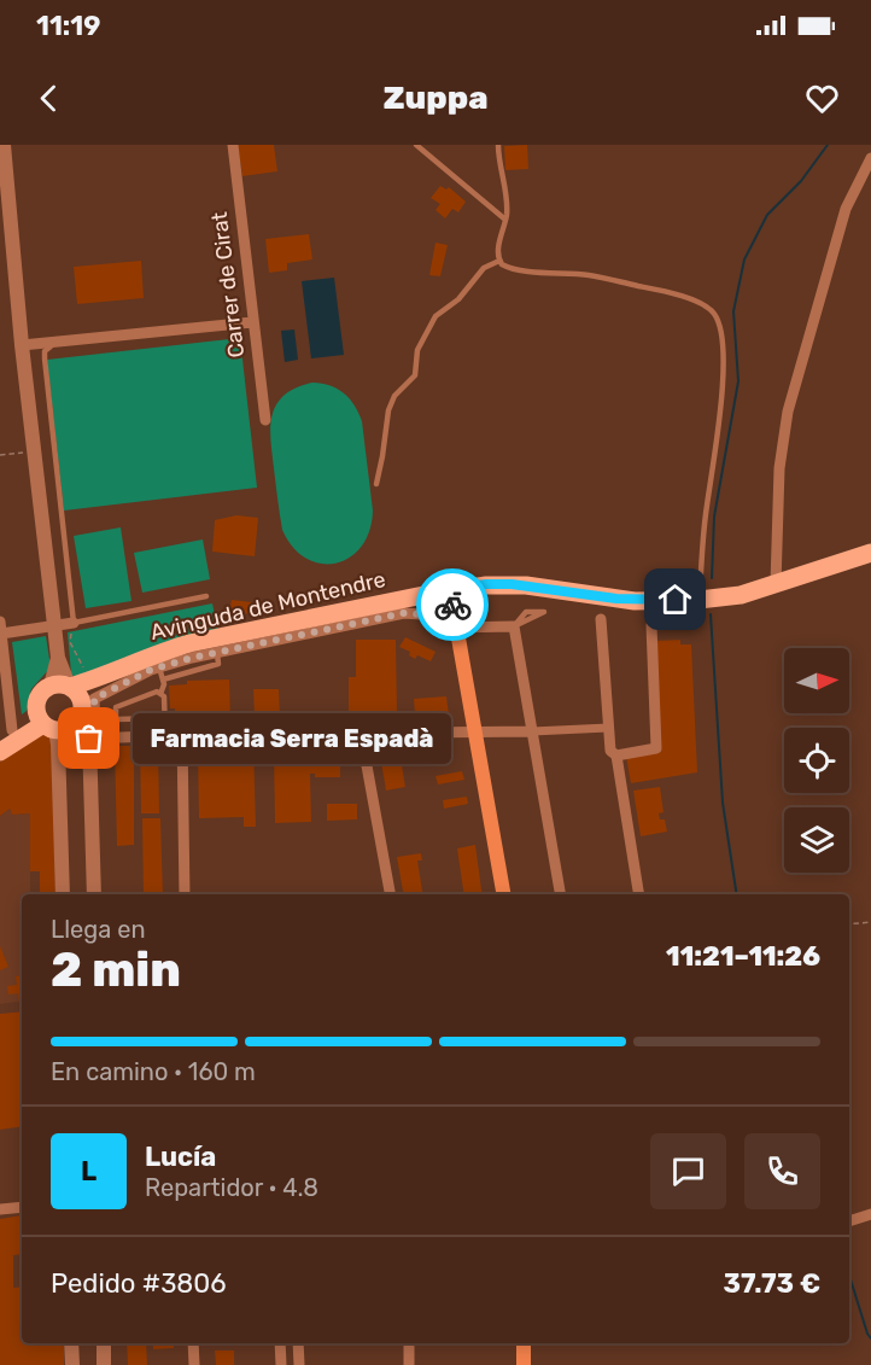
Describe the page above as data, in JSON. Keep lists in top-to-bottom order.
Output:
{
  "streets": {
    "main road": ["Avinguda de Montendre"],
    "street": ["Carrer de Cirat"]
  },
  "places": ["Farmacia Serra Espadà"],
  "north": "right",
  "page": {
    "status": "11:19",
    "header": "Zuppa",
    "bubble": "Farmacia Serra Espadà",
    "heading": ["2 min", "Llega en", "11:21–11:26"],
    "panel": [
      "Lucía",
      "Repartidor · 4.8",
      "Pedido #3806",
      "37.73 €"
    ],
    "bar": "En camino · 160 m",
    "round": "L"
  }
}
